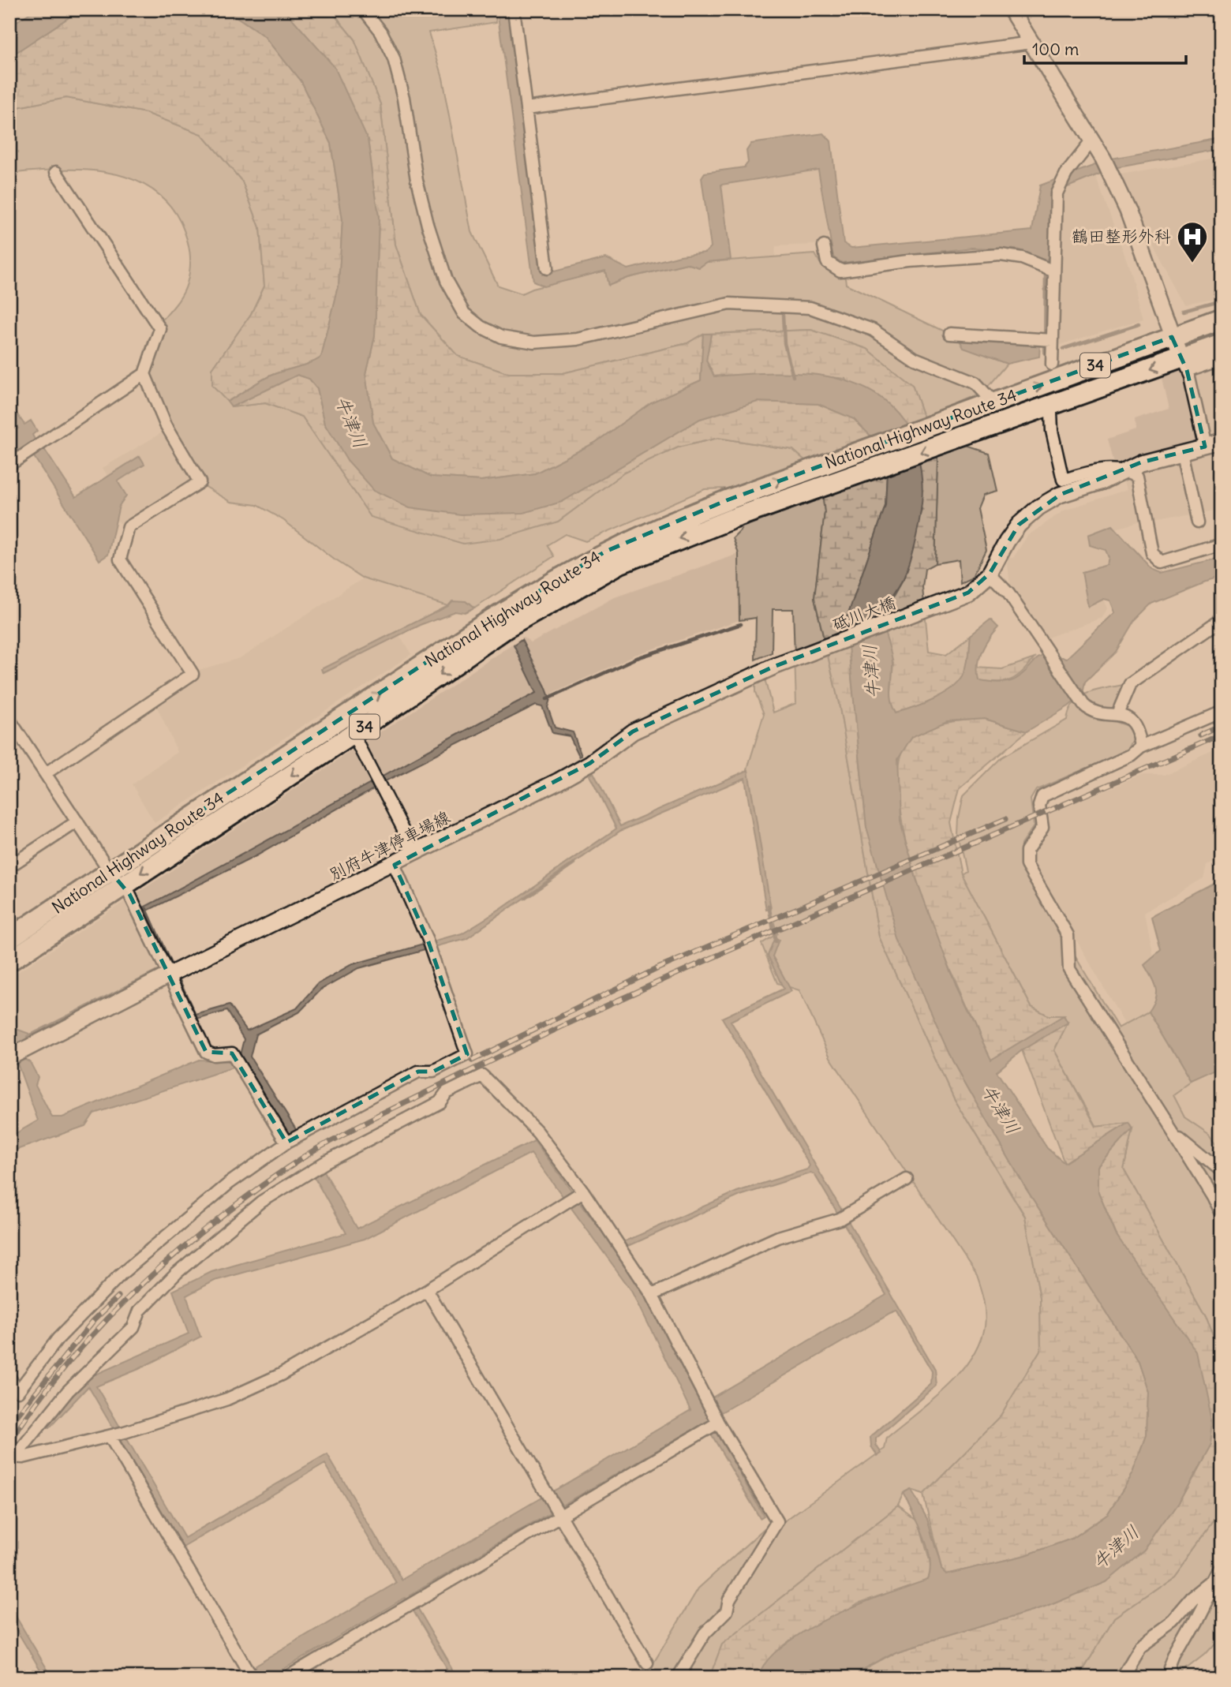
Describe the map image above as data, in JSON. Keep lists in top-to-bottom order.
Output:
{
  "streets": {
    "highway": ["34", "National Highway Route 34"],
    "main road": ["砥川大橋", "別府牛津停車場線"]
  },
  "crossings": [
    ["砥川大橋", "別府牛津停車場線"]
  ],
  "water": ["牛津川"],
  "places": {
    "hospital": ["鶴田整形外科"]
  },
  "scale_bar": "100 m"
}
